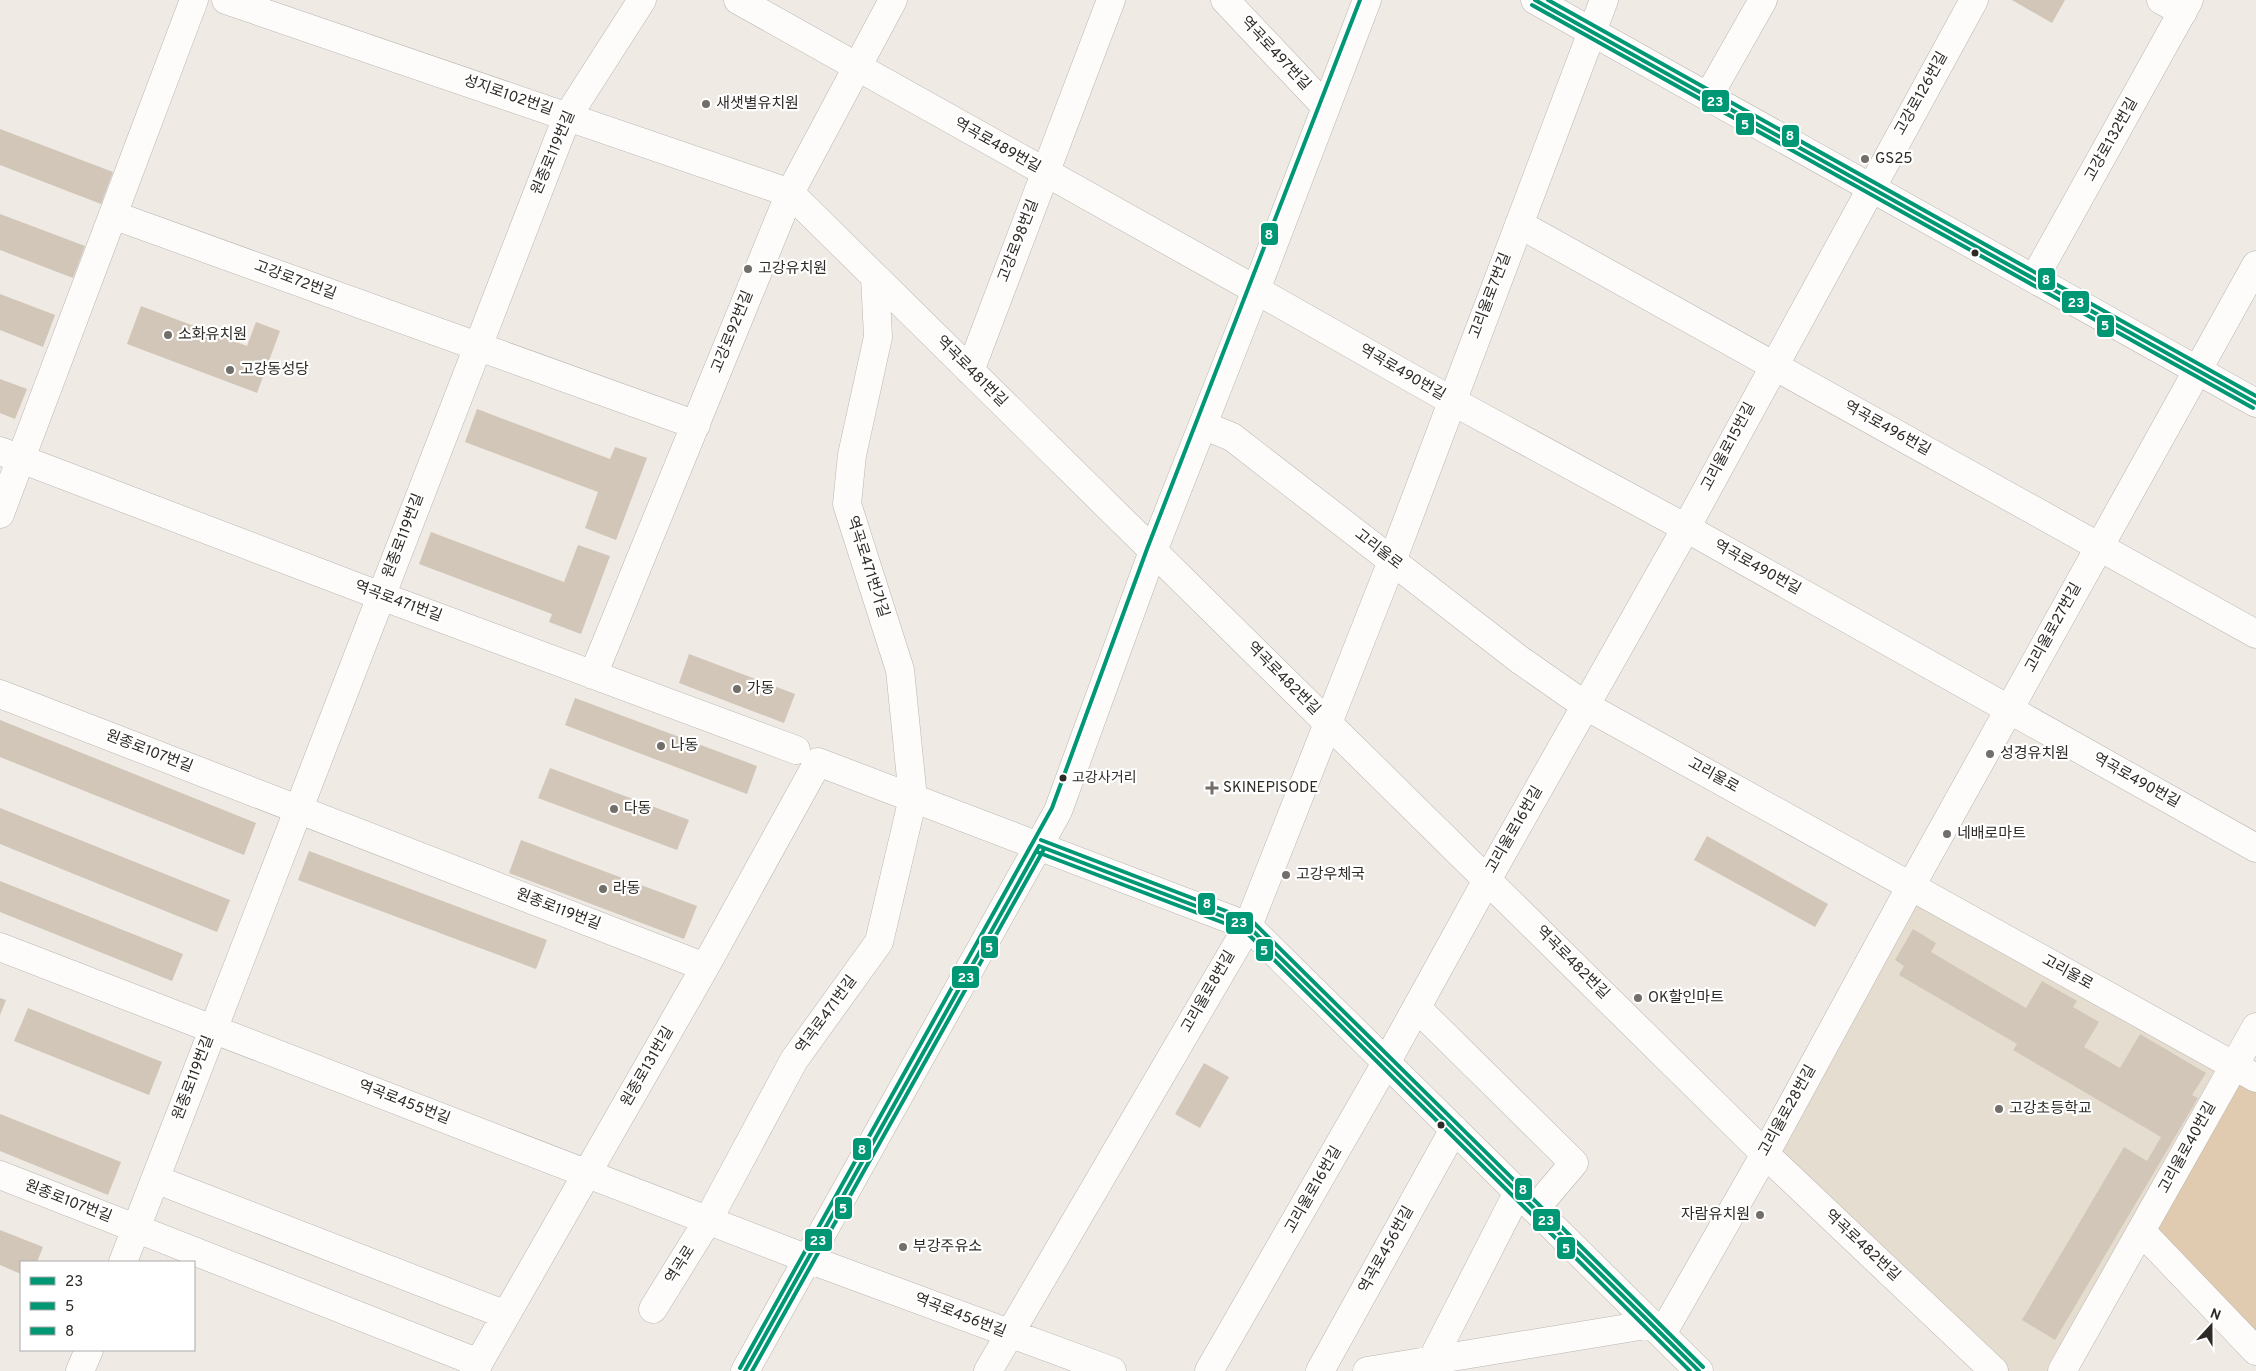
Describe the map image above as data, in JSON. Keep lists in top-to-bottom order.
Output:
{
  "streets": {
    "street": [
      "역곡로497번길",
      "고강로126번길",
      "성지로102번길",
      "고강로132번길",
      "역곡로489번길",
      "원종로119번길",
      "고강로98번길",
      "고강로72번길",
      "고리울로7번길",
      "고강로92번길",
      "역곡로481번길",
      "역곡로490번길",
      "역곡로496번길",
      "고리울로15번길",
      "고리울로",
      "역곡로471번가길",
      "역곡로471번길",
      "고리울로27번길",
      "역곡로482번길",
      "원종로107번길",
      "고리울로16번길",
      "고리울로8번길",
      "원종로131번길",
      "역곡로455번길",
      "고리울로28번길",
      "고리울로40번길",
      "역곡로456번길",
      "역곡로"
    ]
  },
  "crossings": [
    ["고강로126번길", "고리울로15번길"],
    ["성지로102번길", "원종로119번길"],
    ["성지로102번길", "고강로92번길"],
    ["성지로102번길", "역곡로481번길"],
    ["역곡로489번길", "고강로98번길"],
    ["역곡로489번길", "고강로92번길"],
    ["역곡로489번길", "역곡로490번길"],
    ["원종로119번길", "고강로72번길"],
    ["원종로119번길", "역곡로471번길"],
    ["원종로119번길", "원종로107번길"],
    ["원종로119번길", "원종로131번길"],
    ["원종로119번길", "역곡로455번길"],
    ["고강로98번길", "역곡로481번길"],
    ["고리울로7번길", "역곡로490번길"],
    ["고리울로7번길", "역곡로496번길"],
    ["고리울로7번길", "고리울로"],
    ["고리울로7번길", "고리울로8번길"],
    ["고강로92번길", "역곡로481번길"],
    ["고강로92번길", "역곡로471번길"],
    ["역곡로481번길", "역곡로471번가길"],
    ["역곡로481번길", "역곡로482번길"],
    ["역곡로490번길", "고리울로15번길"],
    ["역곡로490번길", "고리울로27번길"],
    ["역곡로496번길", "고리울로15번길"],
    ["역곡로496번길", "고리울로27번길"],
    ["고리울로15번길", "고리울로"],
    ["고리울로15번길", "고리울로16번길"],
    ["고리울로", "고리울로27번길"],
    ["고리울로", "고리울로16번길"],
    ["고리울로", "고리울로8번길"],
    ["고리울로", "고리울로28번길"],
    ["고리울로", "고리울로40번길"],
    ["역곡로471번가길", "역곡로471번길"],
    ["역곡로471번길", "고리울로8번길"],
    ["역곡로471번길", "원종로131번길"],
    ["역곡로471번길", "역곡로455번길"],
    ["역곡로471번길", "역곡로"],
    ["고리울로27번길", "고리울로28번길"],
    ["역곡로482번길", "고리울로16번길"],
    ["역곡로482번길", "고리울로8번길"],
    ["역곡로482번길", "고리울로28번길"],
    ["고리울로8번길", "역곡로456번길"],
    ["원종로131번길", "역곡로455번길"],
    ["역곡로455번길", "역곡로456번길"],
    ["역곡로455번길", "역곡로"]
  ],
  "places": {
    "other": [
      "새샛별유치원",
      "GS25",
      "고강유치원",
      "소화유치원",
      "고강동성당",
      "가동",
      "나동",
      "성경유치원",
      "고강사거리",
      "다동",
      "네배로마트",
      "고강우체국",
      "라동",
      "OK할인마트",
      "고강초등학교",
      "자람유치원",
      "부강주유소"
    ],
    "health": ["SKINEPISODE"]
  },
  "lines": ["transit line 23", "transit line 8", "transit line 5"],
  "legend": ["23", "5", "8"],
  "north": "top"
}
